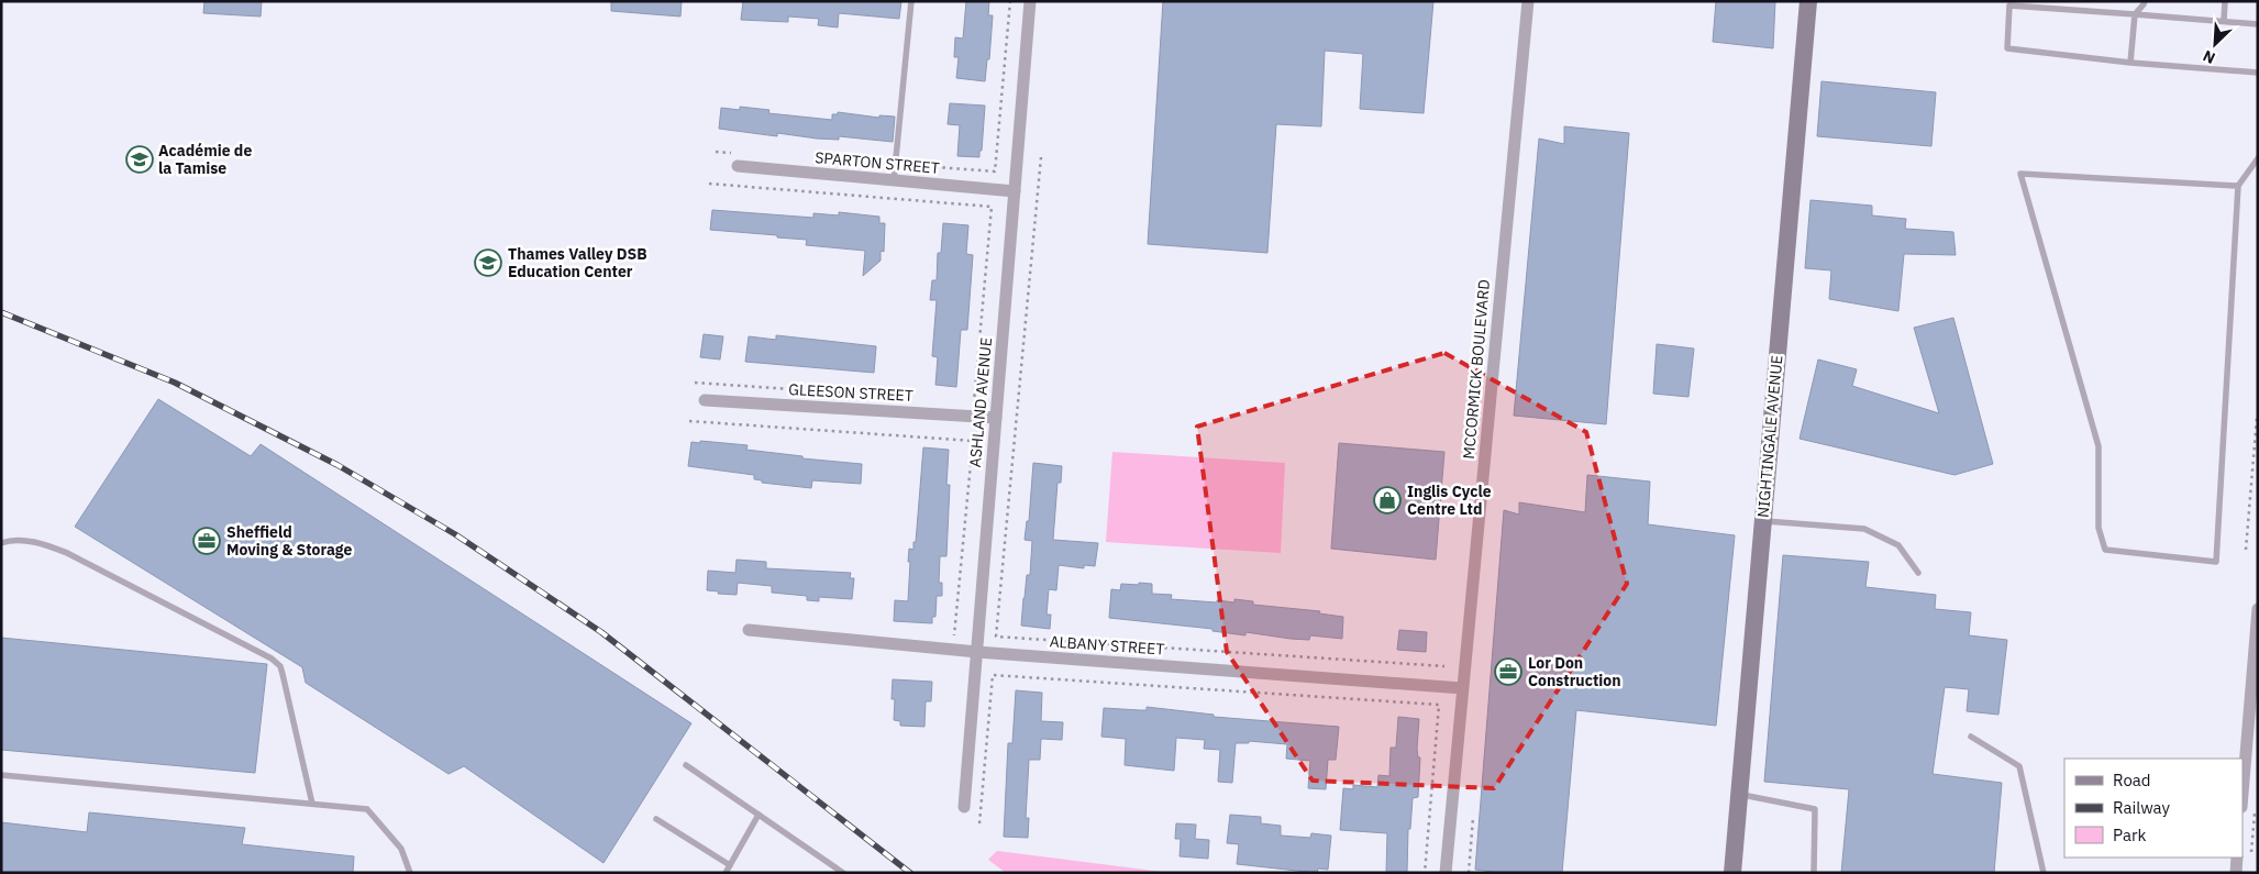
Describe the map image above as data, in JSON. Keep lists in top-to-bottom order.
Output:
{
  "streets": {
    "street": [
      "SPARTON STREET",
      "MCCORMICK BOULEVARD",
      "GLEESON STREET",
      "ASHLAND AVENUE",
      "NIGHTINGALE AVENUE",
      "ALBANY STREET"
    ]
  },
  "crossings": [
    ["SPARTON STREET", "ASHLAND AVENUE"],
    ["MCCORMICK BOULEVARD", "ALBANY STREET"],
    ["GLEESON STREET", "ASHLAND AVENUE"],
    ["ASHLAND AVENUE", "ALBANY STREET"]
  ],
  "places": {
    "school or university": ["Académie de la Tamise", "Thames Valley DSB Education Center"],
    "shop": ["Inglis Cycle Centre Ltd"],
    "office": ["Sheffield Moving & Storage", "Lor Don Construction"]
  },
  "legend": ["Road", "Railway", "Park"],
  "north": "bottom left"
}
